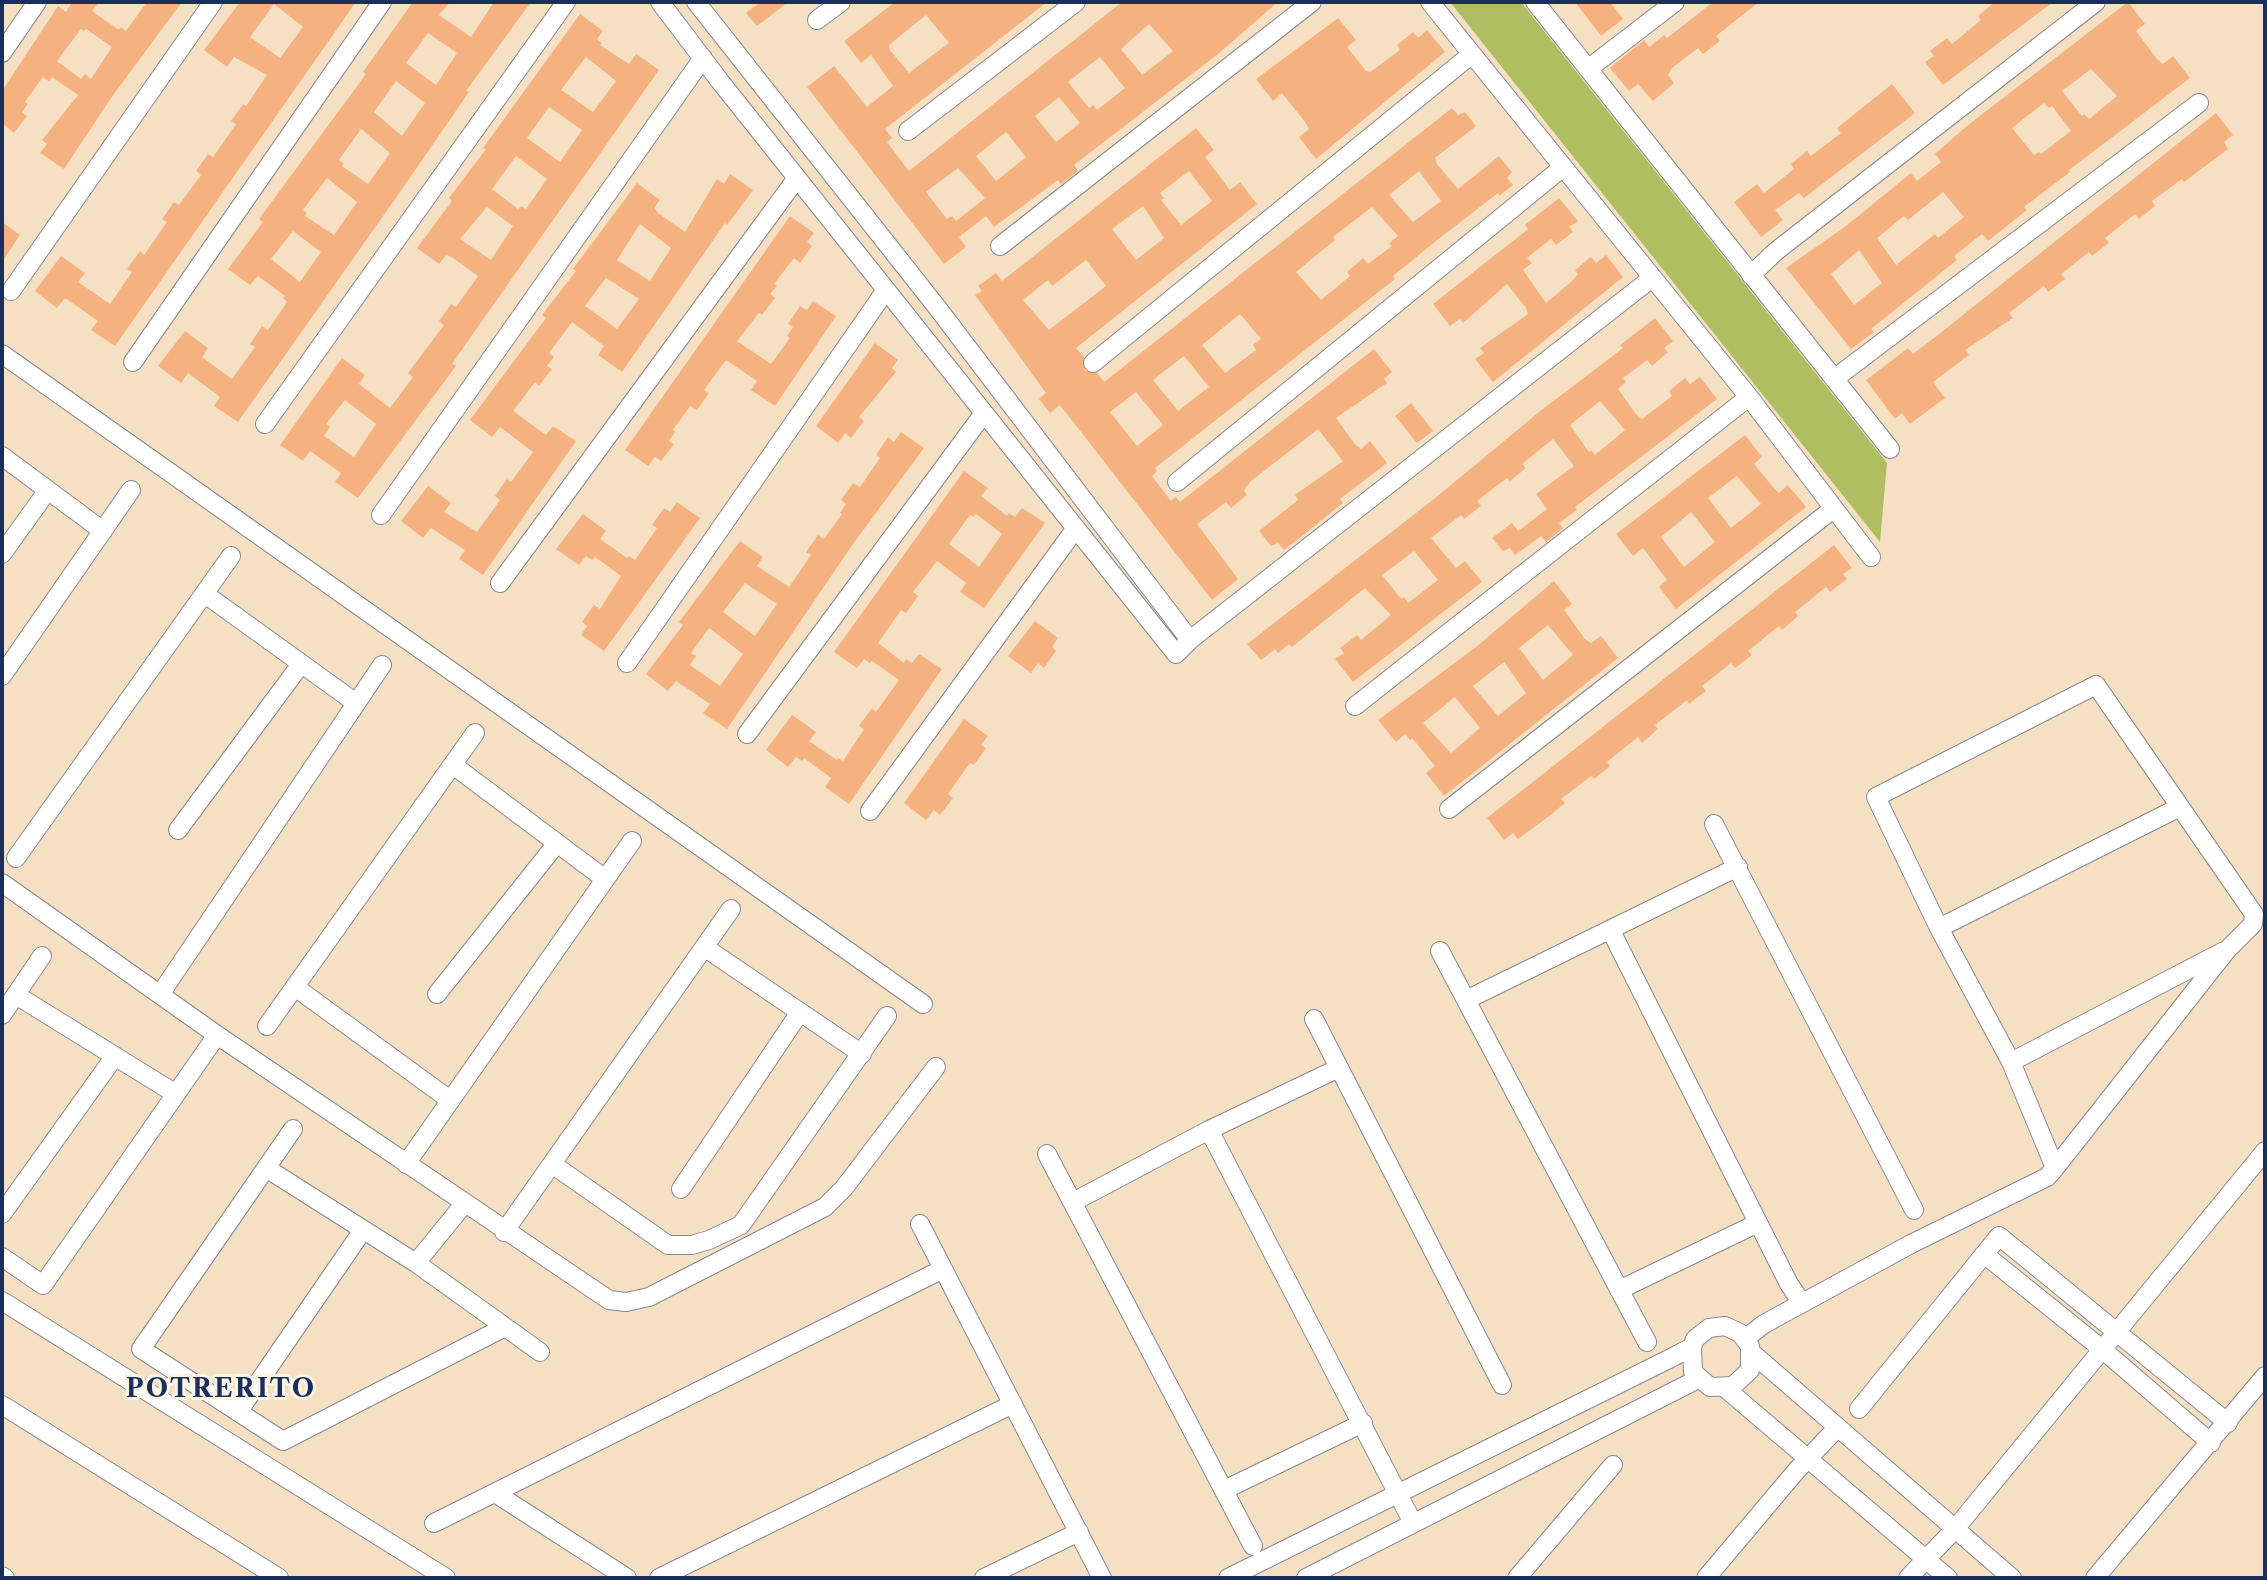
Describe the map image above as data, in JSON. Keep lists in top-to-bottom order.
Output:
{
  "districts": ["POTRERITO"]
}
